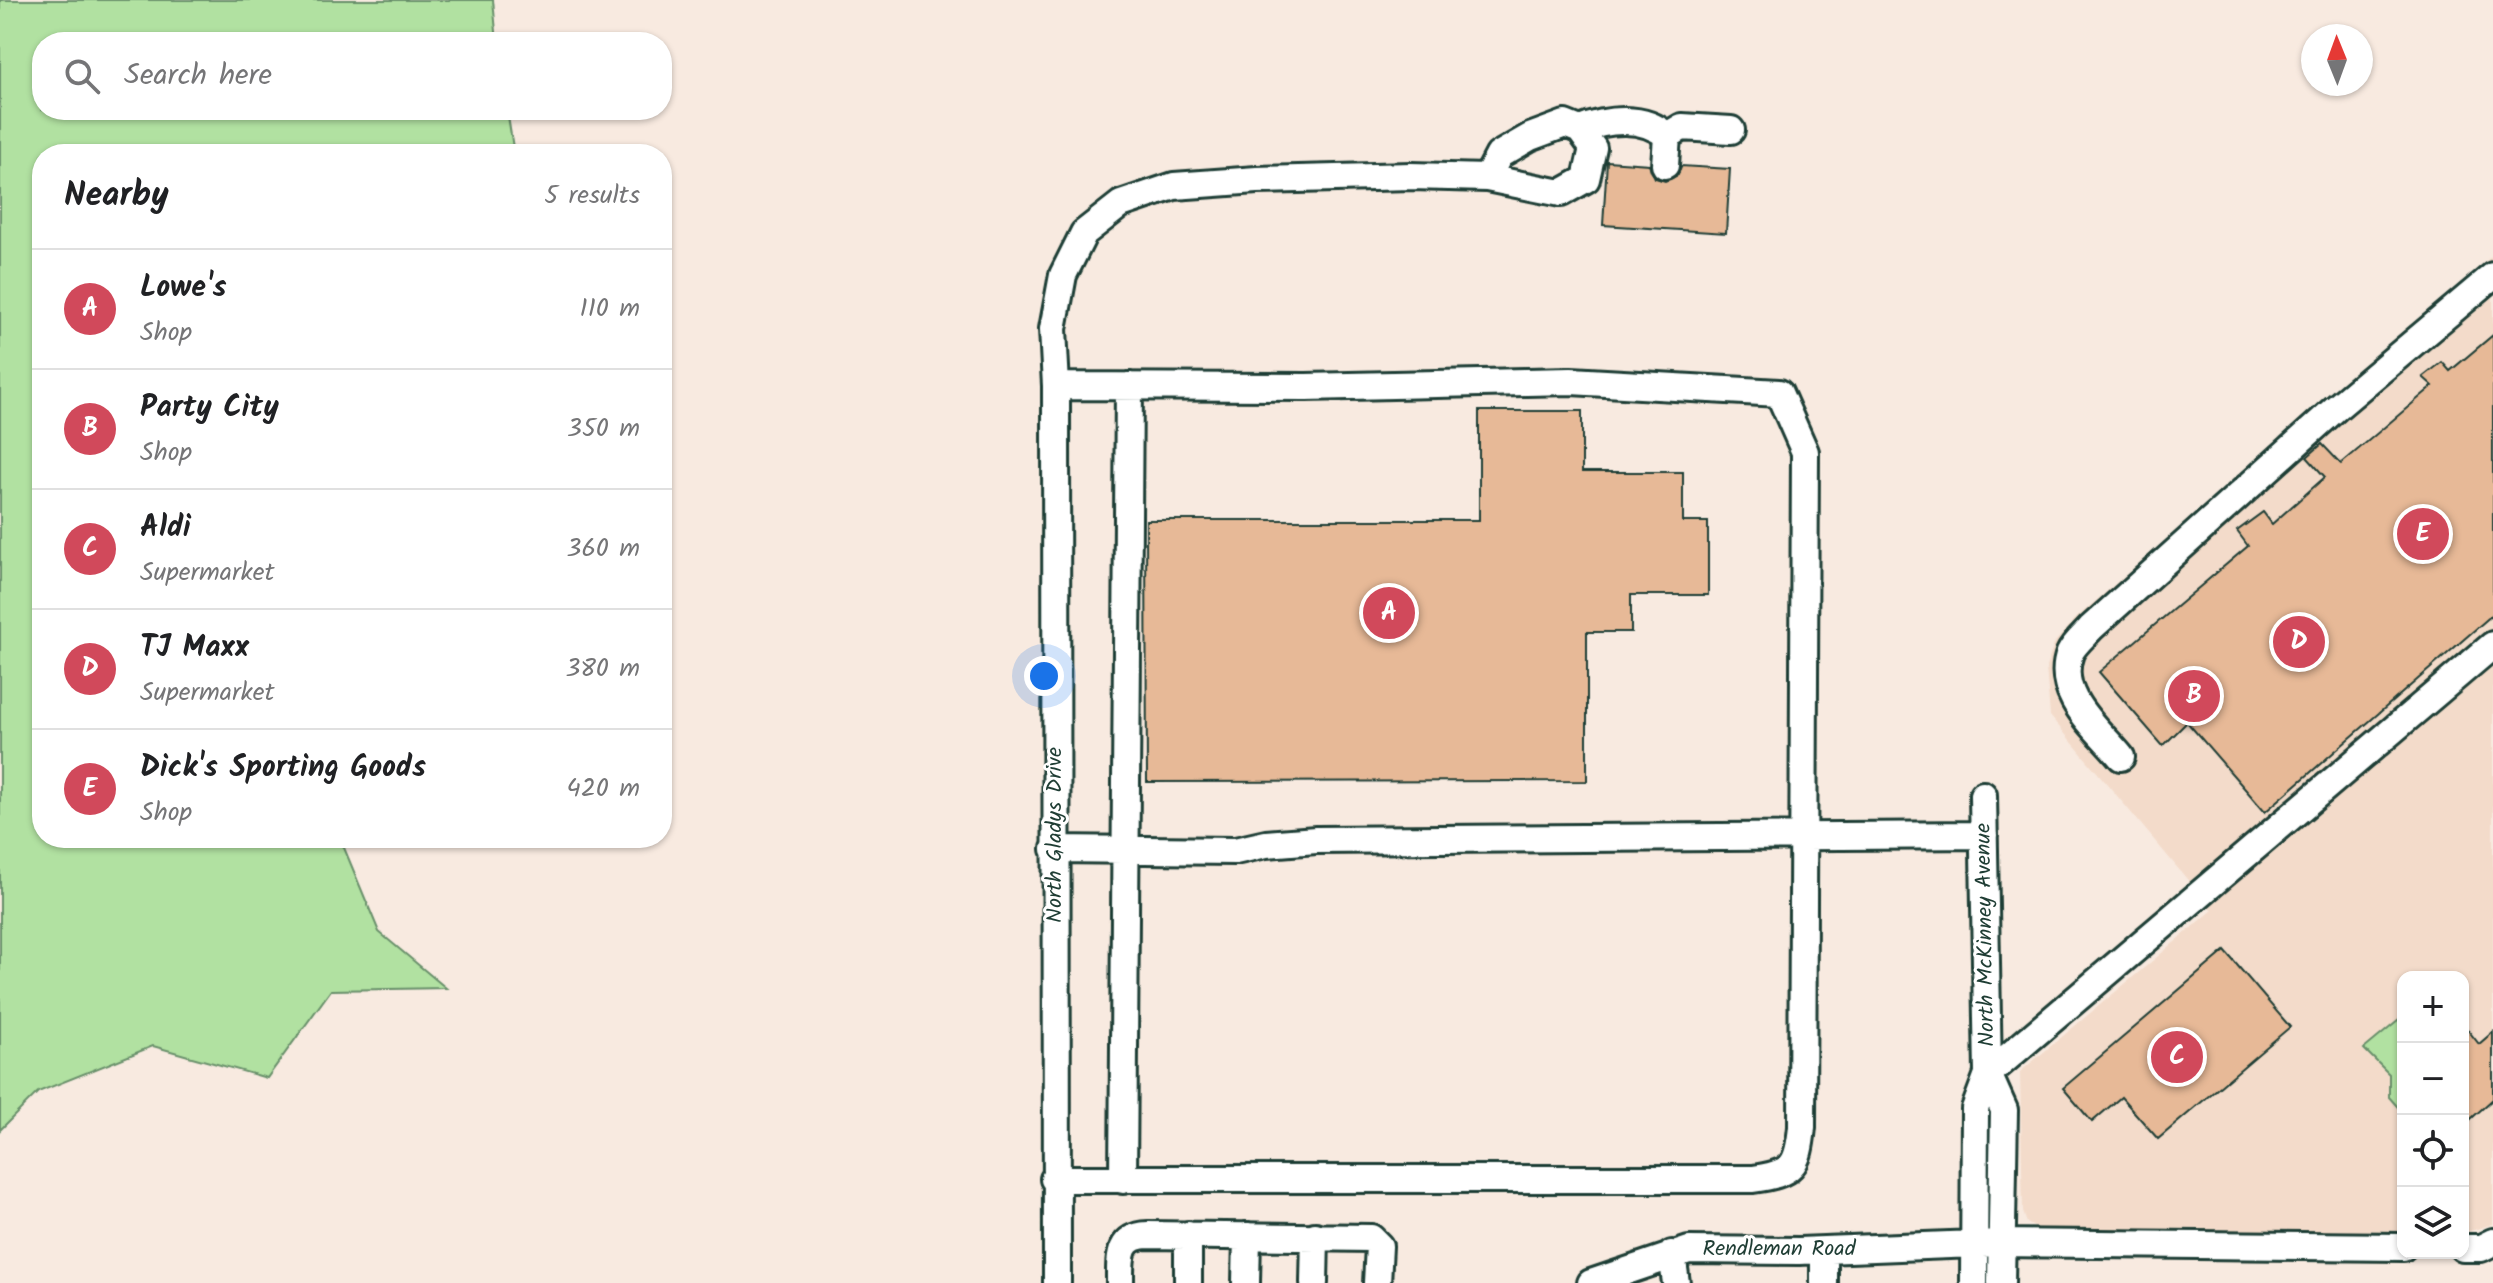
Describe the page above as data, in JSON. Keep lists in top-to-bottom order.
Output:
{
  "streets": {
    "street": ["North Gladys Drive", "North McKinney Avenue", "Rendleman Road"]
  },
  "crossings": [
    ["North McKinney Avenue", "Rendleman Road"]
  ],
  "north": "top",
  "page": {
    "search": "Search here",
    "heading": ["Nearby", "5 results"],
    "list": [
      {
        "mark": "A",
        "name": "Lowe's",
        "note": "Shop",
        "value": "110 m"
      },
      {
        "mark": "B",
        "name": "Party City",
        "note": "Shop",
        "value": "350 m"
      },
      {
        "mark": "C",
        "name": "Aldi",
        "note": "Supermarket",
        "value": "360 m"
      },
      {
        "mark": "D",
        "name": "TJ Maxx",
        "note": "Supermarket",
        "value": "380 m"
      },
      {
        "mark": "E",
        "name": "Dick's Sporting Goods",
        "note": "Shop",
        "value": "420 m"
      }
    ],
    "pins": [
      "E",
      "A",
      "D",
      "B",
      "C"
    ],
    "map_buttons": ["+", "−"]
  }
}
